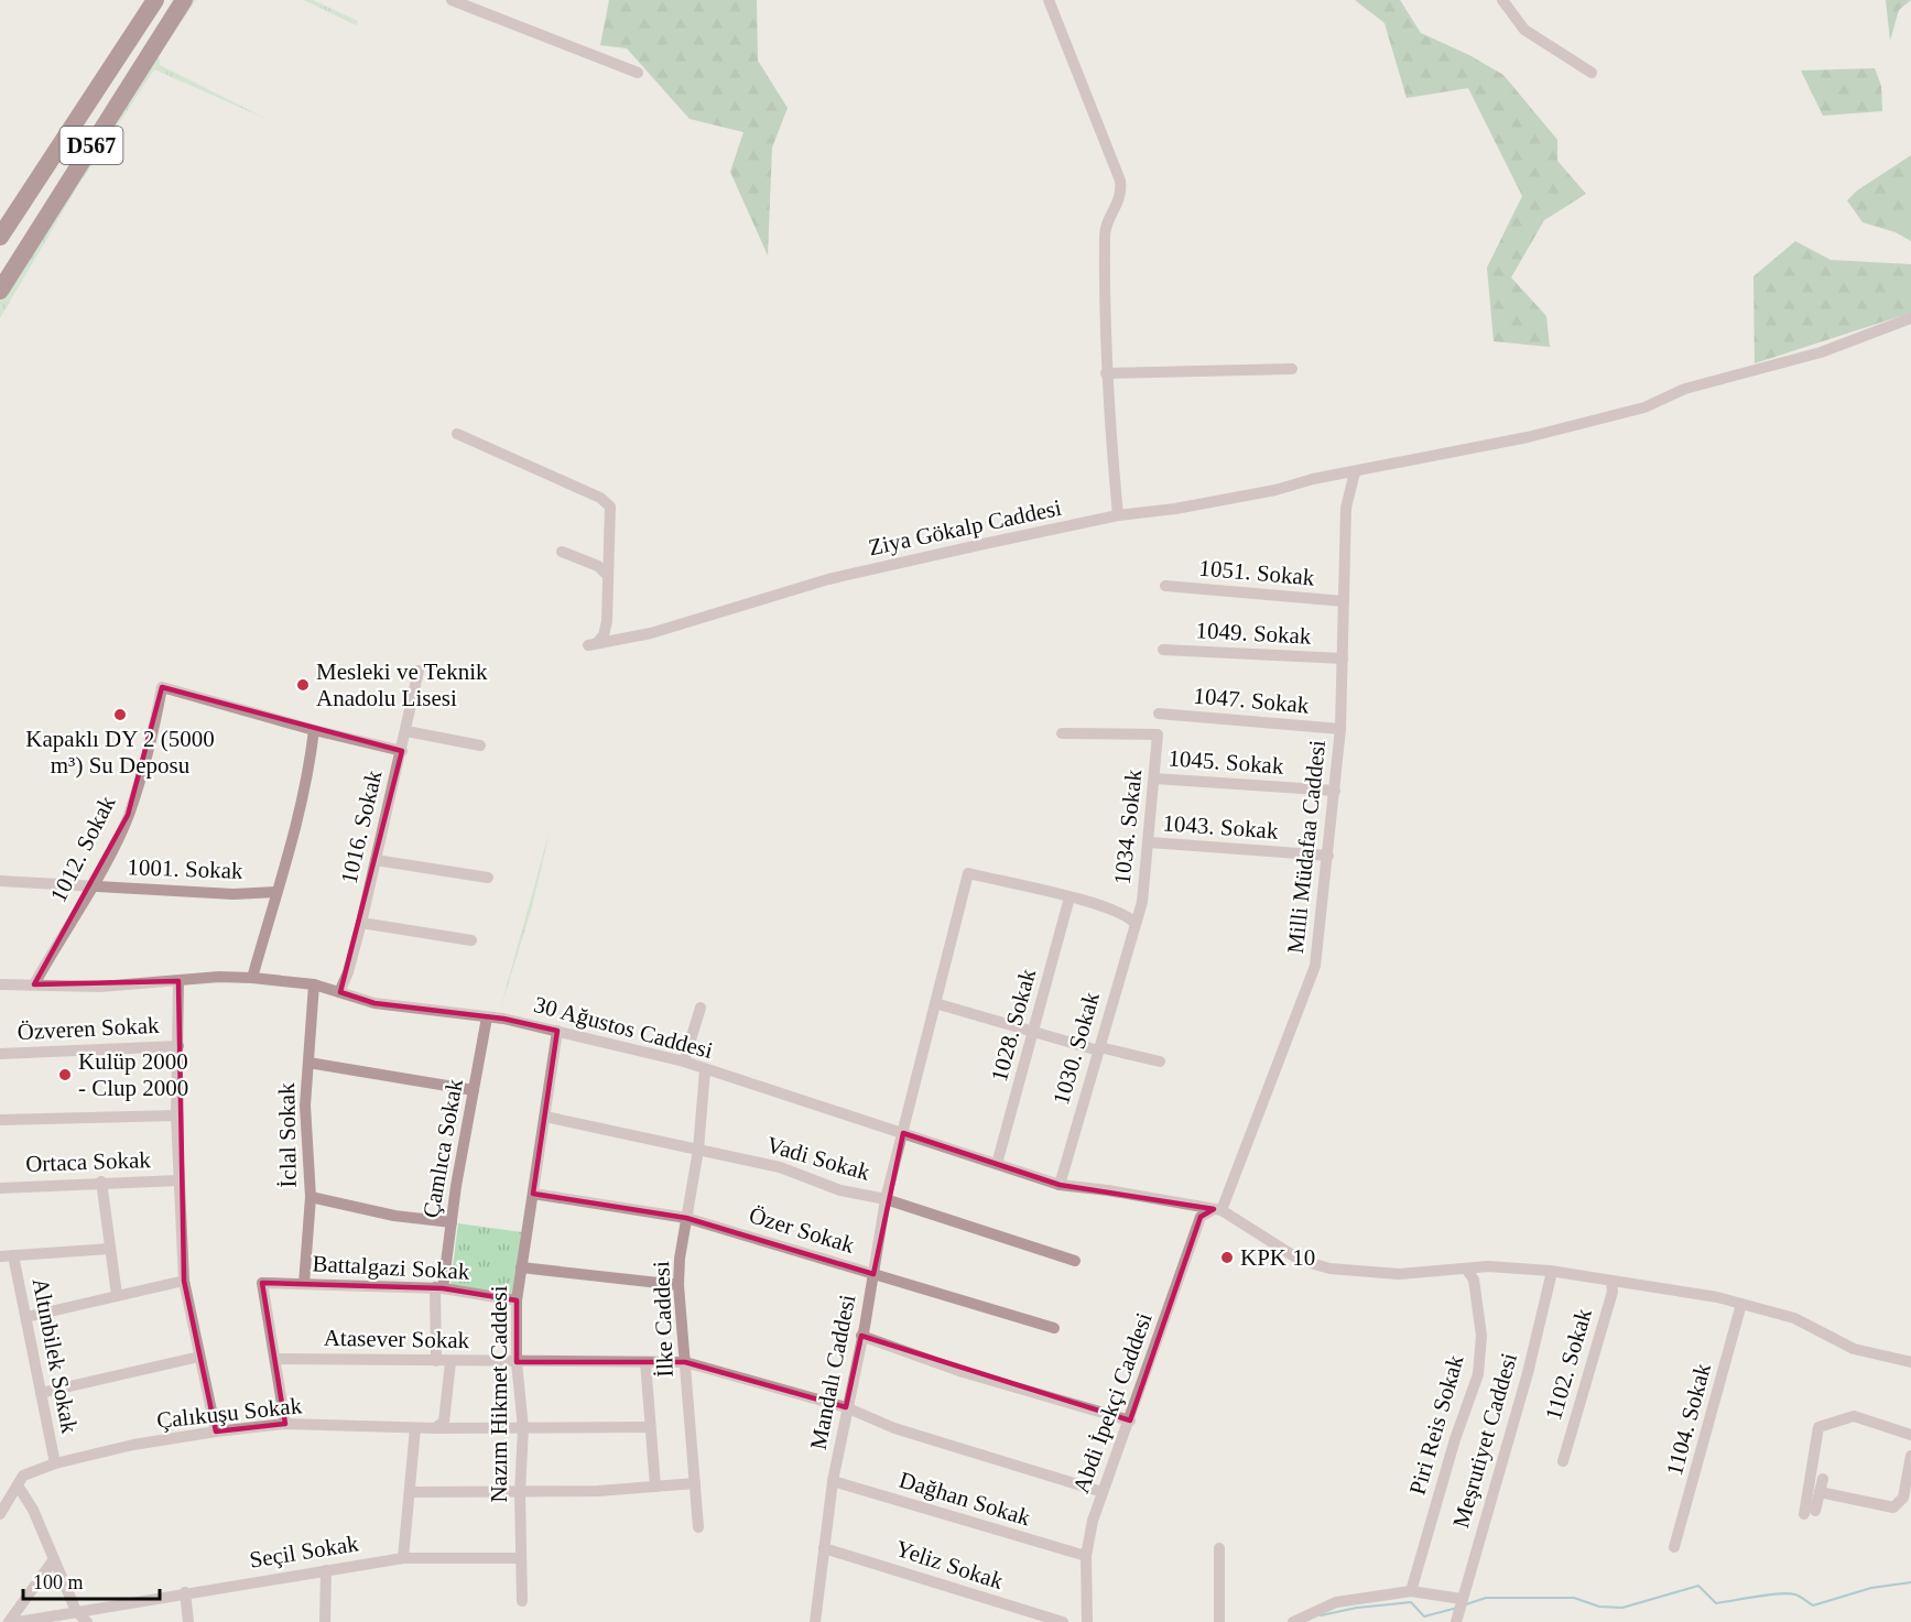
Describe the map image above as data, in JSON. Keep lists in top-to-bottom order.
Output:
{
  "streets": {
    "highway": ["D567"],
    "street": [
      "Ziya Gökalp Caddesi",
      "1051. Sokak",
      "1049. Sokak",
      "1047. Sokak",
      "1045. Sokak",
      "1016. Sokak",
      "1034. Sokak",
      "1043. Sokak",
      "Milli Müdafaa Caddesi",
      "1012. Sokak",
      "1001. Sokak",
      "1028. Sokak",
      "30 Ağustos Caddesi",
      "Özveren Sokak",
      "1030. Sokak",
      "İclal Sokak",
      "Çamlıca Sokak",
      "Vadi Sokak",
      "Ortaca Sokak",
      "Özer Sokak",
      "Battalgazi Sokak",
      "İlke Caddesi",
      "Atasever Sokak",
      "Altınbilek Sokak",
      "1102. Sokak",
      "Mandalı Caddesi",
      "Nazım Hikmet Caddesi",
      "Abdi İpekçi Caddesi",
      "Çalıkuşu Sokak",
      "1104. Sokak",
      "Piri Reis Sokak",
      "Meşrutiyet Caddesi",
      "Dağhan Sokak",
      "Seçil Sokak",
      "Yeliz Sokak"
    ]
  },
  "crossings": [
    ["Ziya Gökalp Caddesi", "Milli Müdafaa Caddesi"],
    ["1051. Sokak", "Milli Müdafaa Caddesi"],
    ["1049. Sokak", "Milli Müdafaa Caddesi"],
    ["1047. Sokak", "Milli Müdafaa Caddesi"],
    ["1045. Sokak", "1034. Sokak"],
    ["1045. Sokak", "Milli Müdafaa Caddesi"],
    ["1016. Sokak", "30 Ağustos Caddesi"],
    ["1034. Sokak", "1043. Sokak"],
    ["1034. Sokak", "1030. Sokak"],
    ["1043. Sokak", "Milli Müdafaa Caddesi"],
    ["Milli Müdafaa Caddesi", "30 Ağustos Caddesi"],
    ["Milli Müdafaa Caddesi", "Abdi İpekçi Caddesi"],
    ["1012. Sokak", "1001. Sokak"],
    ["1012. Sokak", "30 Ağustos Caddesi"],
    ["1028. Sokak", "30 Ağustos Caddesi"],
    ["1028. Sokak", "Mandalı Caddesi"],
    ["30 Ağustos Caddesi", "1030. Sokak"],
    ["30 Ağustos Caddesi", "İclal Sokak"],
    ["30 Ağustos Caddesi", "Çamlıca Sokak"],
    ["30 Ağustos Caddesi", "İlke Caddesi"],
    ["30 Ağustos Caddesi", "Mandalı Caddesi"],
    ["30 Ağustos Caddesi", "Nazım Hikmet Caddesi"],
    ["30 Ağustos Caddesi", "Abdi İpekçi Caddesi"],
    ["İclal Sokak", "Battalgazi Sokak"],
    ["Çamlıca Sokak", "Battalgazi Sokak"],
    ["Çamlıca Sokak", "Atasever Sokak"],
    ["Vadi Sokak", "İlke Caddesi"],
    ["Vadi Sokak", "Mandalı Caddesi"],
    ["Vadi Sokak", "Nazım Hikmet Caddesi"],
    ["Özer Sokak", "İlke Caddesi"],
    ["Özer Sokak", "Mandalı Caddesi"],
    ["Özer Sokak", "Nazım Hikmet Caddesi"],
    ["Battalgazi Sokak", "Atasever Sokak"],
    ["Battalgazi Sokak", "Nazım Hikmet Caddesi"],
    ["İlke Caddesi", "Atasever Sokak"],
    ["Atasever Sokak", "Mandalı Caddesi"],
    ["Atasever Sokak", "Nazım Hikmet Caddesi"],
    ["Atasever Sokak", "Abdi İpekçi Caddesi"],
    ["Altınbilek Sokak", "Çalıkuşu Sokak"],
    ["Mandalı Caddesi", "Dağhan Sokak"],
    ["Mandalı Caddesi", "Yeliz Sokak"],
    ["Nazım Hikmet Caddesi", "Çalıkuşu Sokak"],
    ["Nazım Hikmet Caddesi", "Seçil Sokak"],
    ["Abdi İpekçi Caddesi", "Dağhan Sokak"]
  ],
  "places": [
    "Mesleki ve Teknik Anadolu Lisesi",
    "Kapaklı DY 2 (5000 m³) Su Deposu",
    "Kulüp 2000 - Clup 2000",
    "KPK 10"
  ],
  "scale_bar": "100 m"
}
